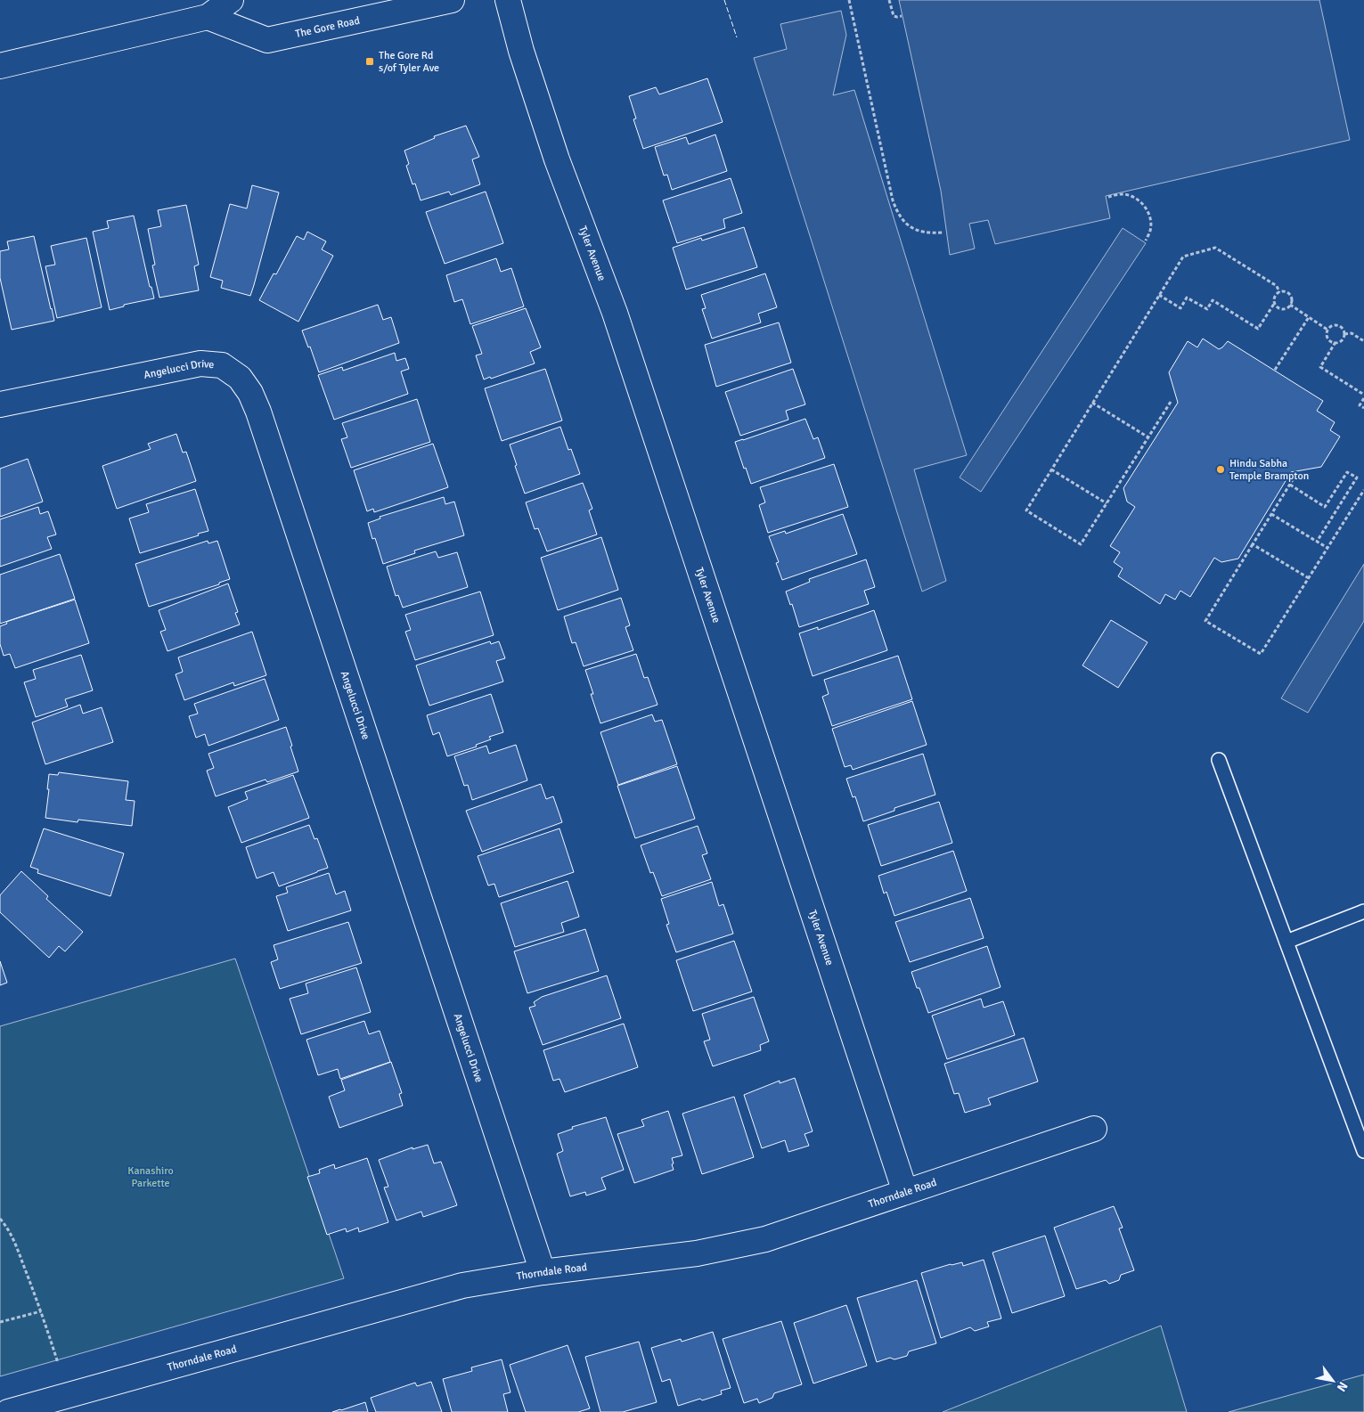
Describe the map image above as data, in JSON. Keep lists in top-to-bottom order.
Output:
{
  "streets": {
    "street": [
      "The Gore Road",
      "Tyler Avenue",
      "Angelucci Drive",
      "Thorndale Road"
    ]
  },
  "crossings": [
    ["Tyler Avenue", "Thorndale Road"],
    ["Angelucci Drive", "Thorndale Road"]
  ],
  "parks": ["Kanashiro Parkette"],
  "places": {
    "transit": ["The Gore Rd s/of Tyler Ave"],
    "other": ["Hindu Sabha Temple Brampton"]
  },
  "north": "bottom right"
}
